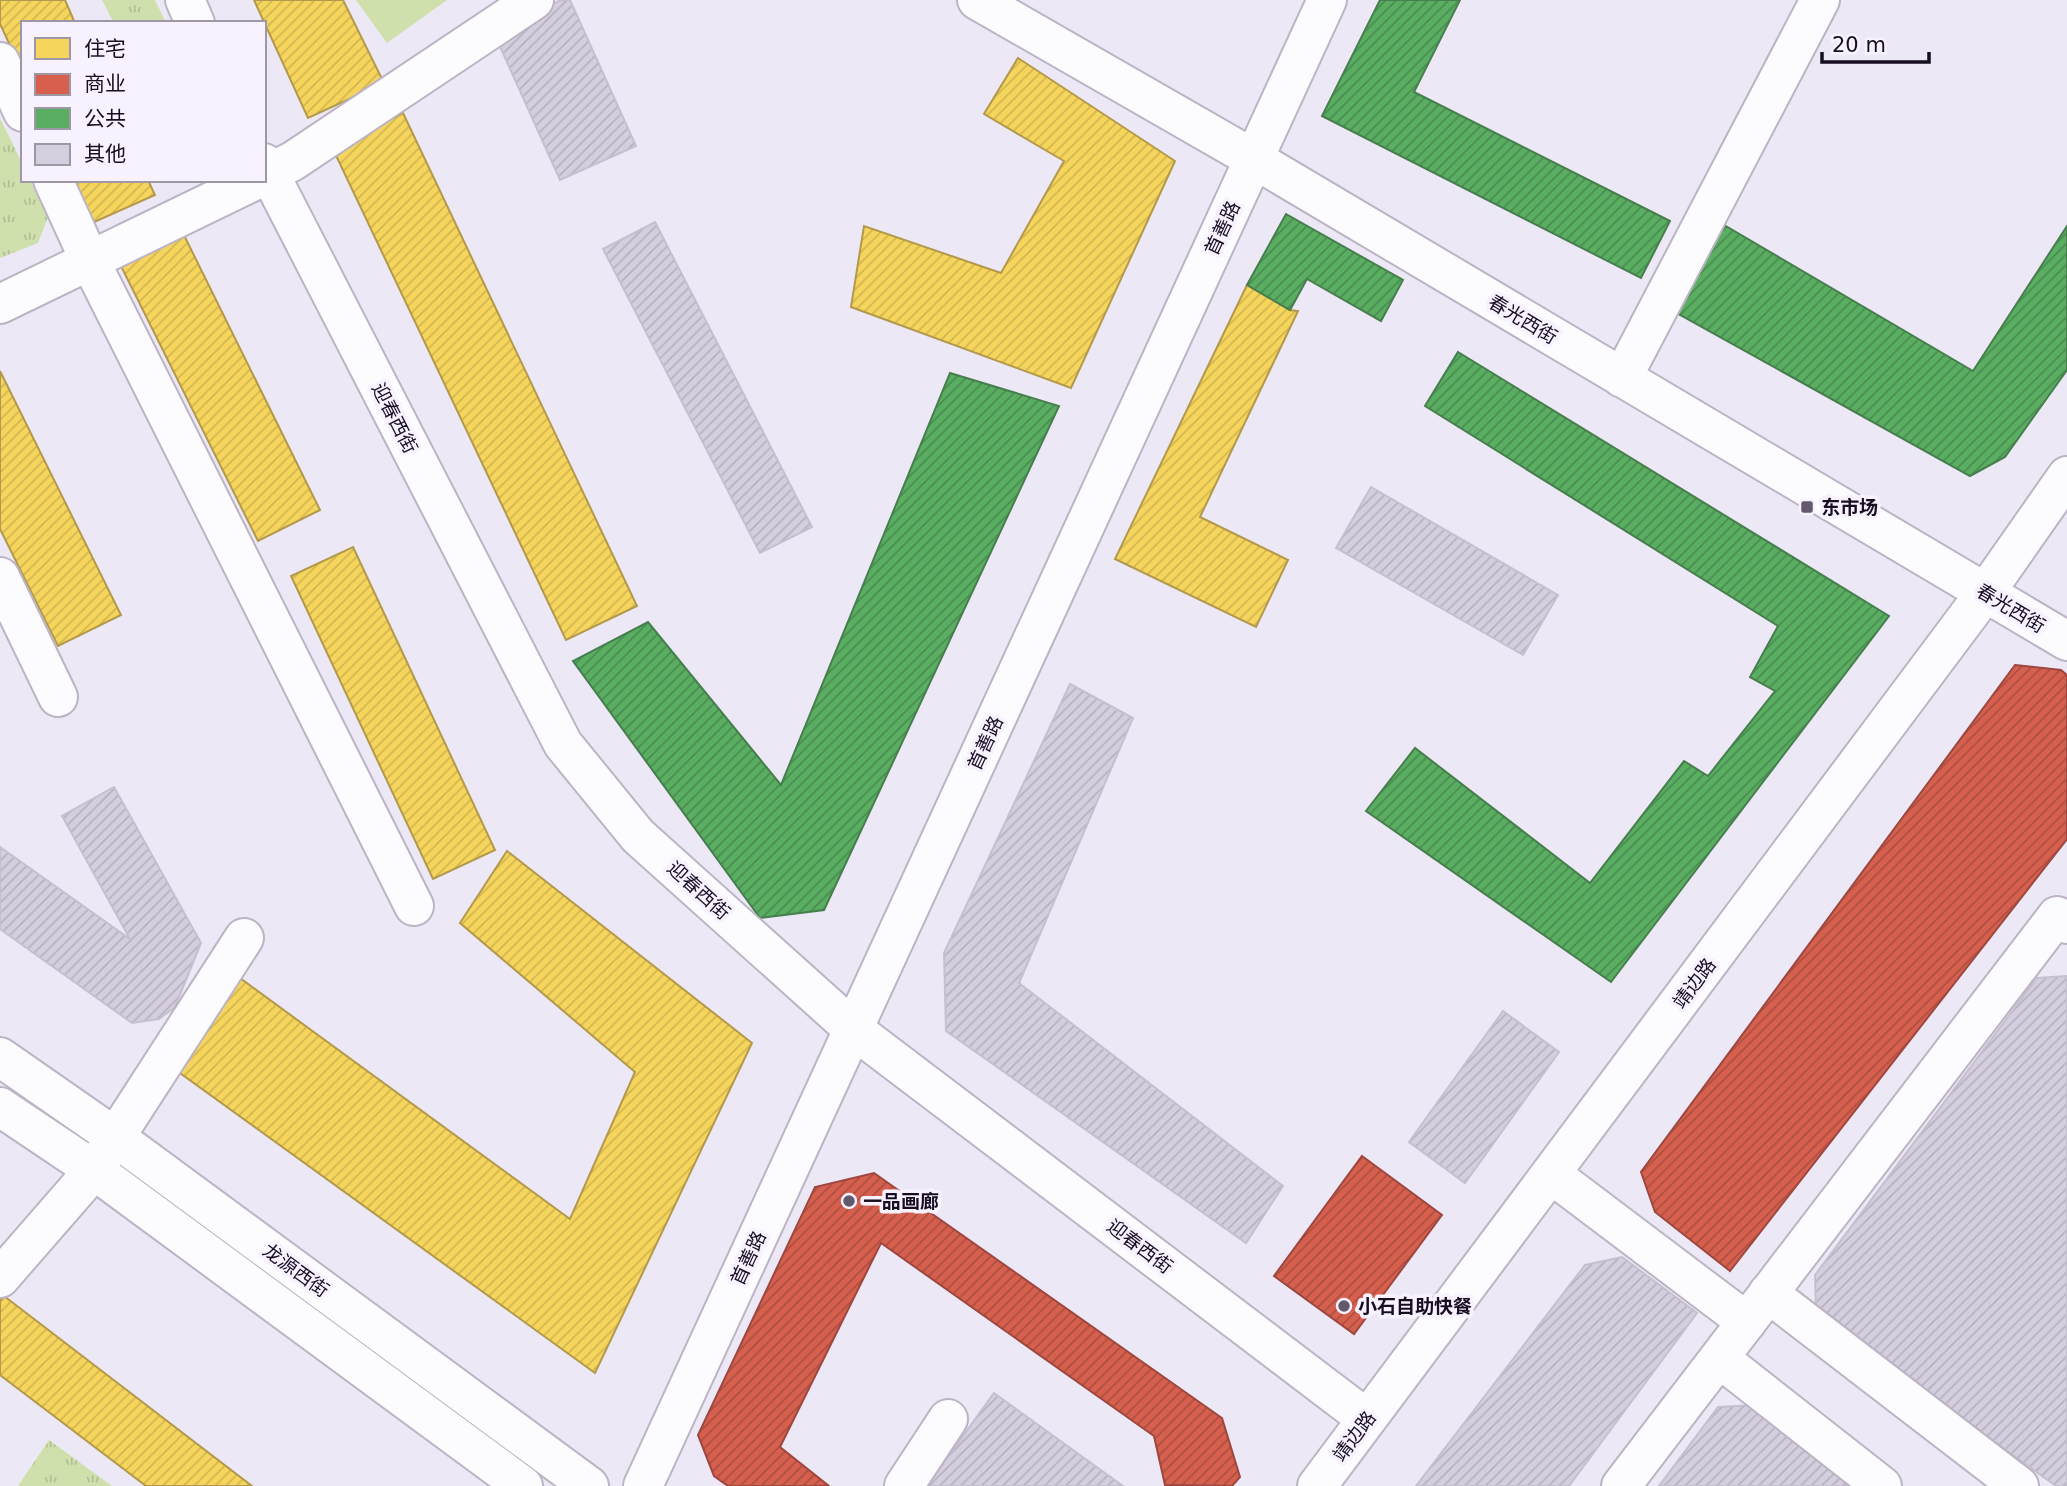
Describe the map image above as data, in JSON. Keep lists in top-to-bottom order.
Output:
{
  "streets": {
    "street": [
      "首善路",
      "春光西街",
      "迎春西街",
      "靖边路",
      "龙源西街"
    ]
  },
  "crossings": [
    ["首善路", "春光西街"],
    ["首善路", "迎春西街"],
    ["春光西街", "靖边路"],
    ["迎春西街", "靖边路"]
  ],
  "places": {
    "transit": ["东市场"],
    "other": ["一品画廊", "小石自助快餐"]
  },
  "legend": [
    "住宅",
    "商业",
    "公共",
    "其他"
  ],
  "scale_bar": "20 m"
}
